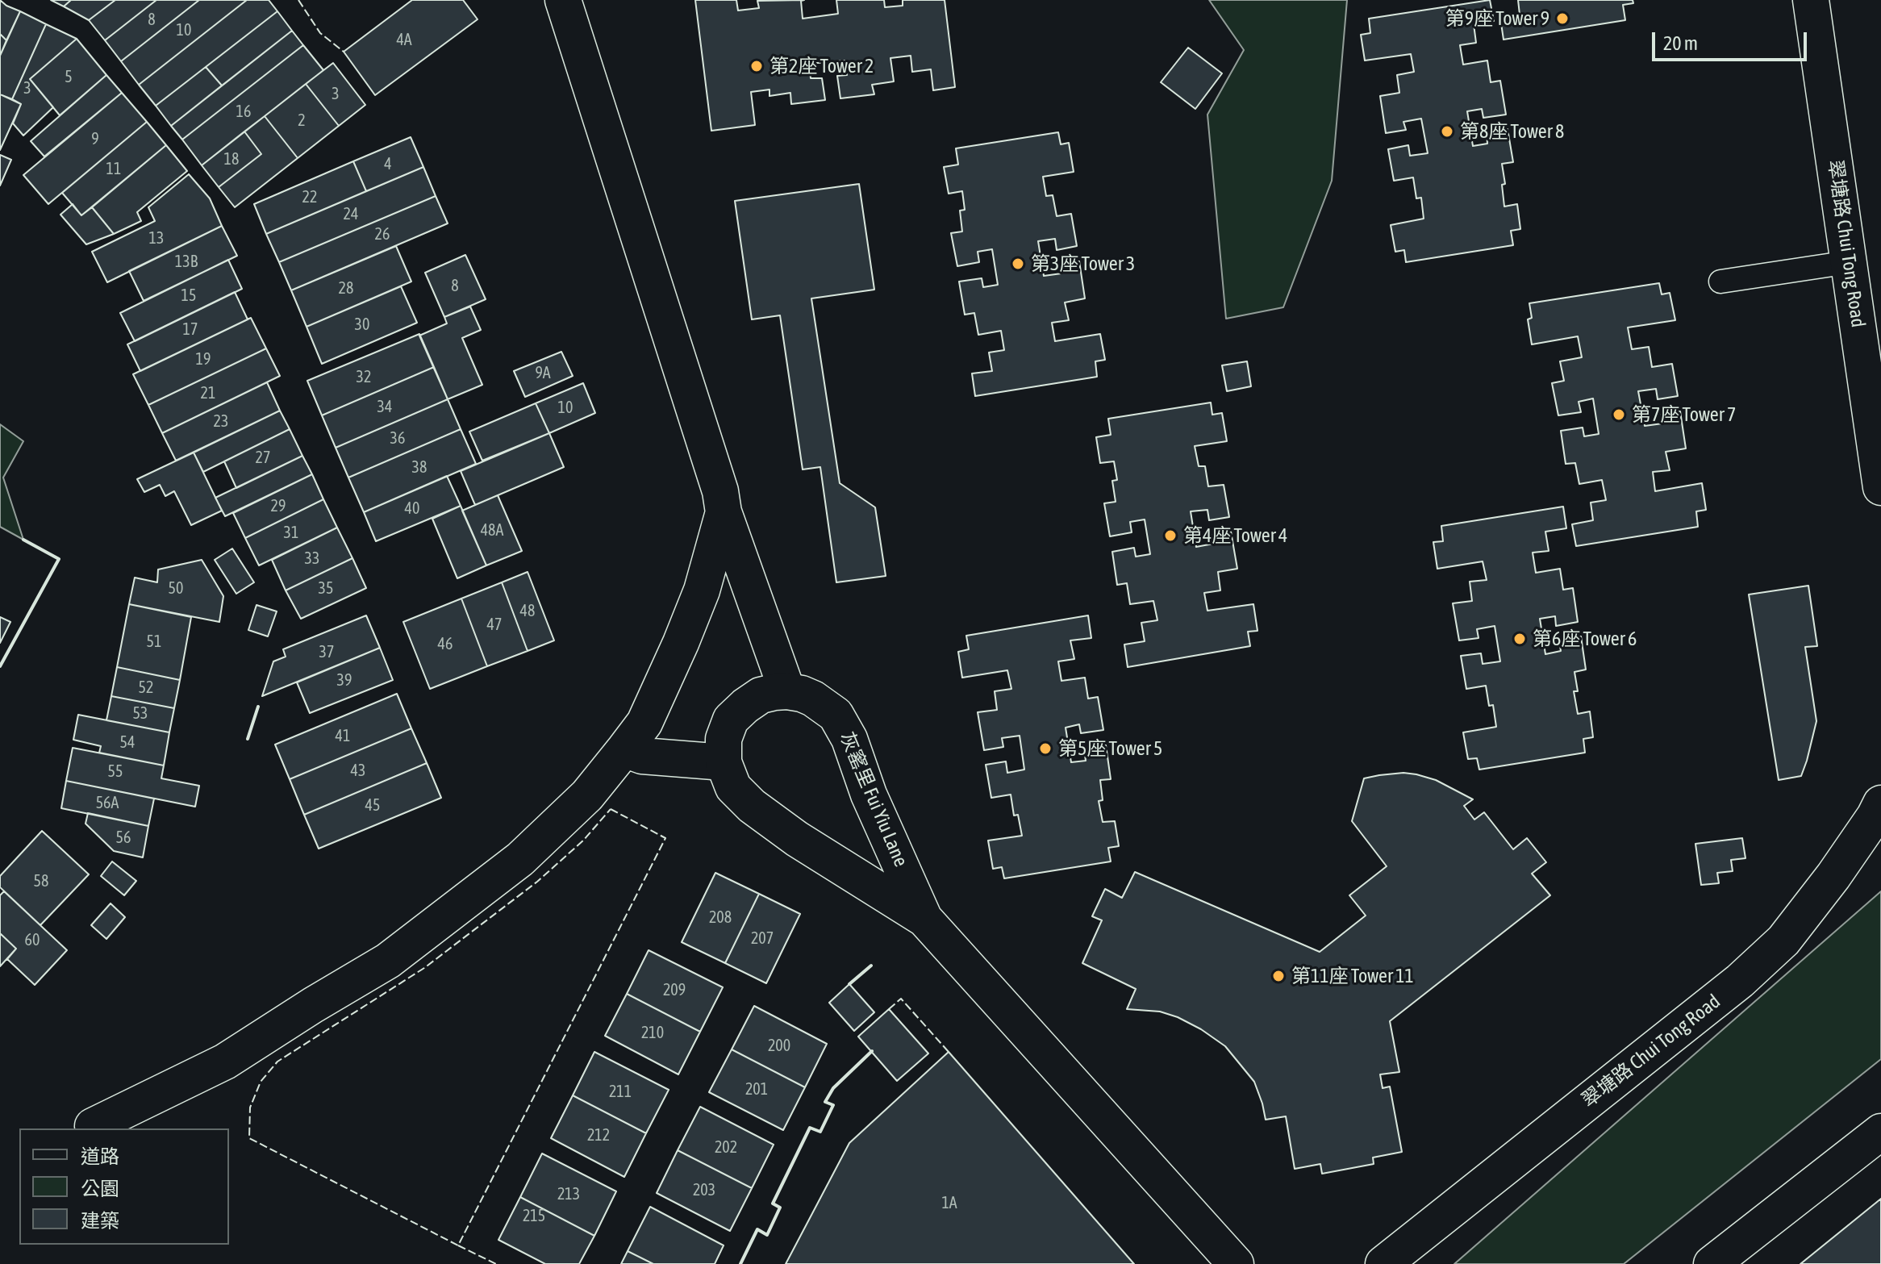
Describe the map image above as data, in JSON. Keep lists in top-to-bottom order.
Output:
{
  "streets": {
    "street": ["翠塘路 Chui Tong Road", "灰窰里 Fui Yiu Lane"]
  },
  "places": [
    "第9座 Tower 9",
    "第2座 Tower 2",
    "第8座 Tower 8",
    "第3座 Tower 3",
    "第7座 Tower 7",
    "第4座 Tower 4",
    "第6座 Tower 6",
    "第5座 Tower 5",
    "第11座 Tower 11"
  ],
  "house_numbers": [
    "8",
    "10",
    "4A",
    "5",
    "3",
    "3",
    "16",
    "2",
    "9",
    "18",
    "4",
    "11",
    "22",
    "24",
    "26",
    "13",
    "13B",
    "8",
    "28",
    "15",
    "30",
    "17",
    "19",
    "9A",
    "32",
    "21",
    "34",
    "10",
    "23",
    "36",
    "27",
    "38",
    "29",
    "40",
    "48A",
    "31",
    "33",
    "50",
    "35",
    "48",
    "47",
    "51",
    "46",
    "37",
    "39",
    "52",
    "53",
    "41",
    "54",
    "43",
    "55",
    "56A",
    "45",
    "56",
    "58",
    "208",
    "207",
    "60",
    "209",
    "210",
    "200",
    "201",
    "211",
    "212",
    "202",
    "203",
    "213",
    "1A",
    "215"
  ],
  "legend": ["道路", "公園", "建築"],
  "scale_bar": "20 m"
}
